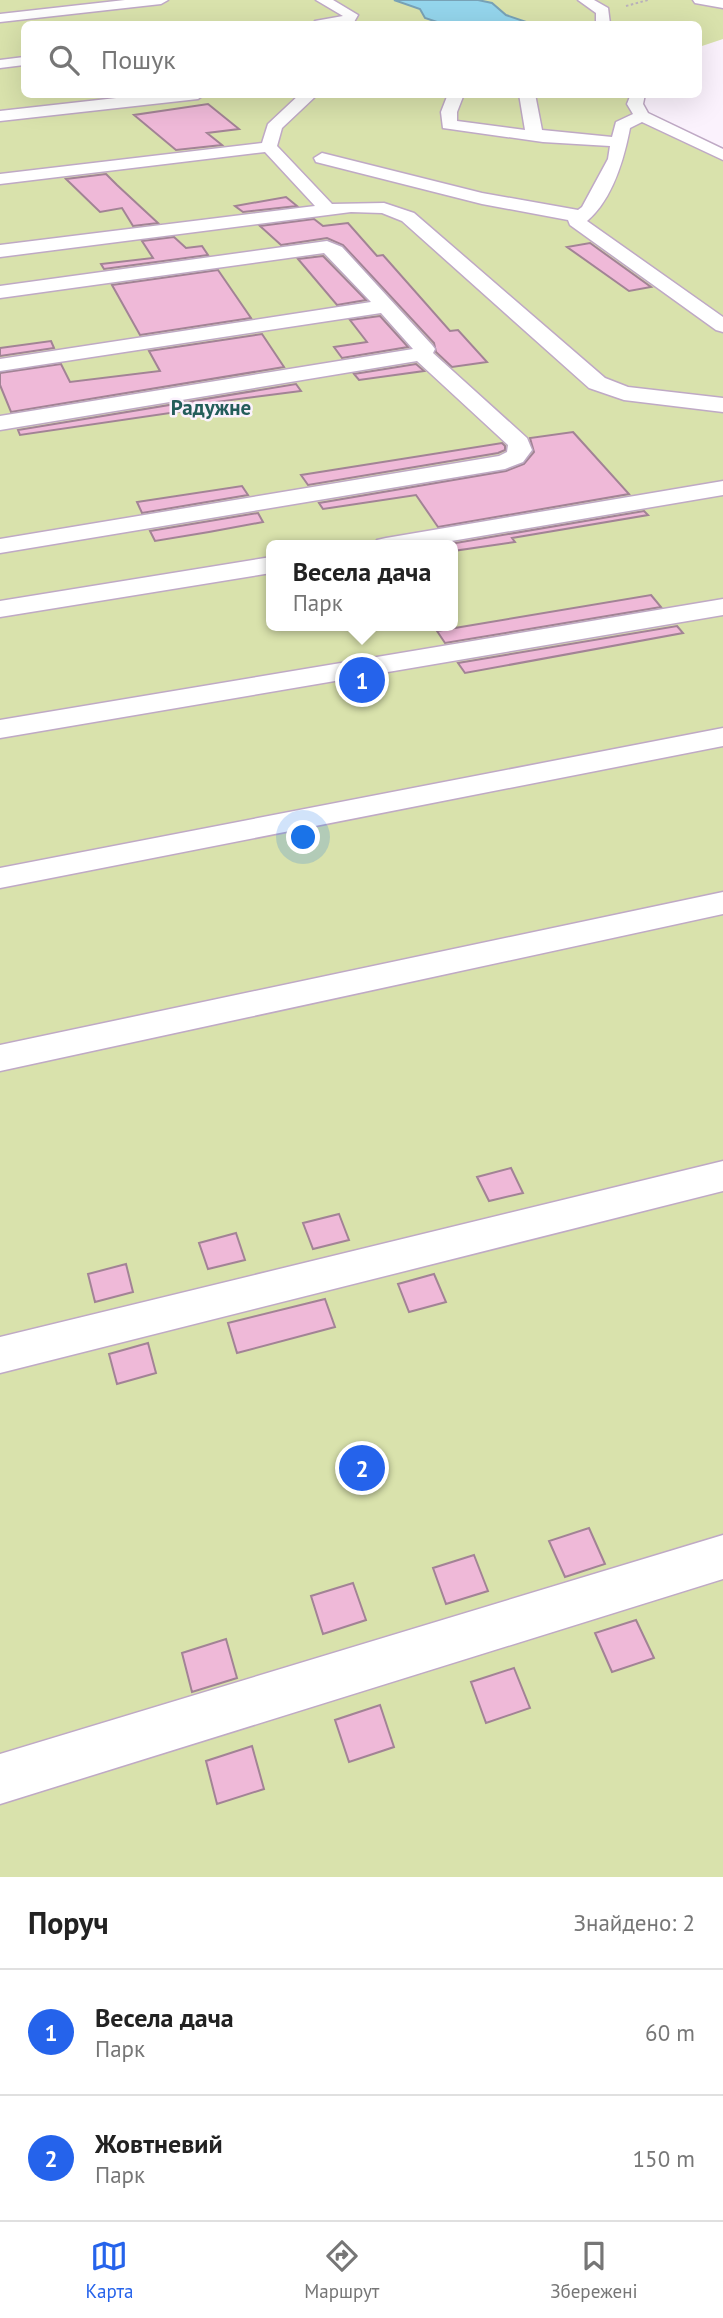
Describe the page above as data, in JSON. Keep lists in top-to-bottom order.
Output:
{
  "districts": ["Радужне"],
  "page": {
    "search": "Пошук",
    "popup": ["Весела дача", "Парк"],
    "pins": ["1", "2"],
    "heading": ["Поруч", "Знайдено: 2"],
    "list": [
      {
        "mark": "1",
        "name": "Весела дача",
        "note": "Парк",
        "value": "60 m"
      },
      {
        "mark": "2",
        "name": "Жовтневий",
        "note": "Парк",
        "value": "150 m"
      }
    ],
    "nav": ["Карта", "Маршрут", "Збережені"]
  }
}
